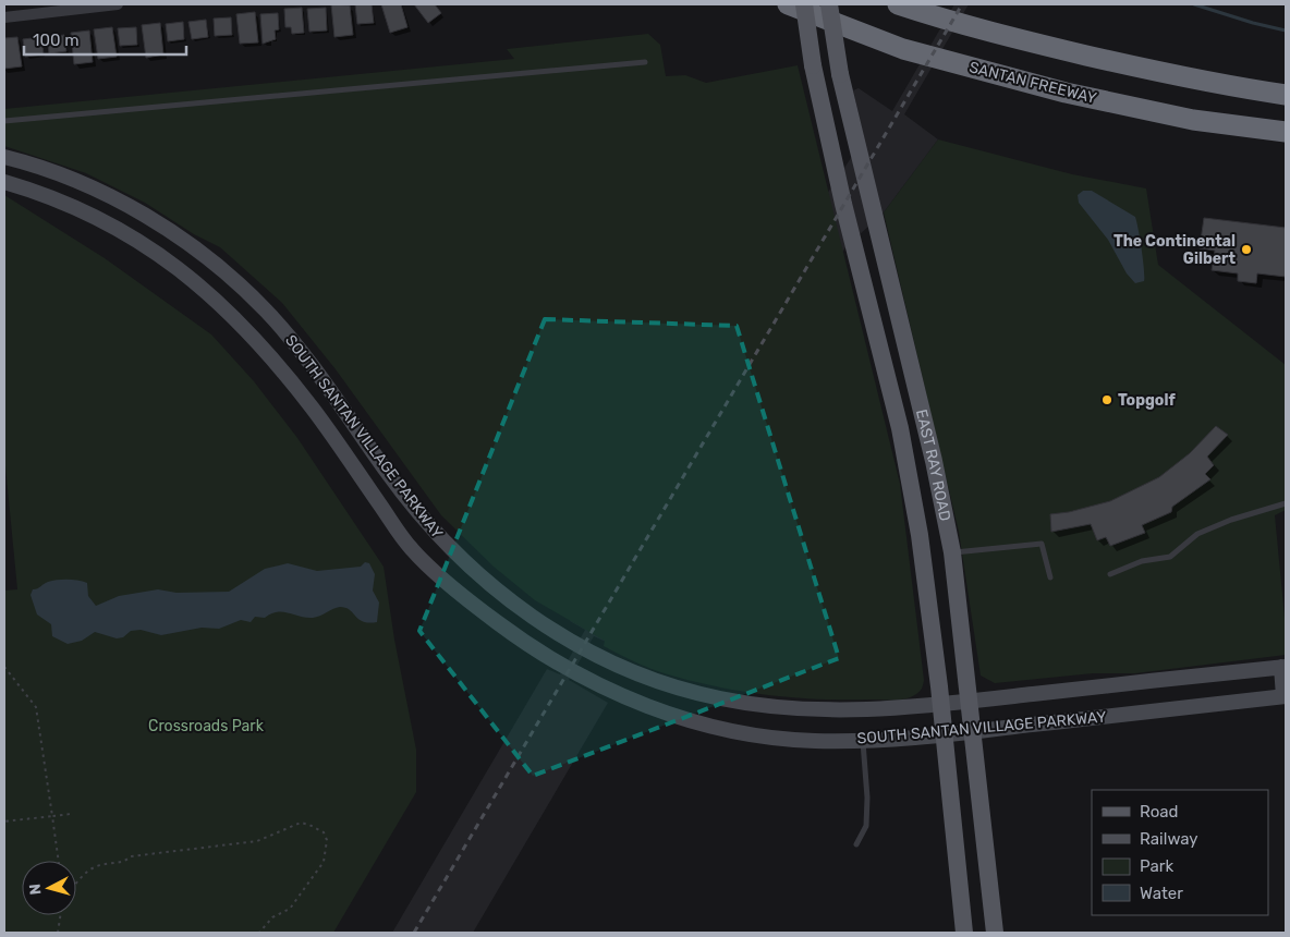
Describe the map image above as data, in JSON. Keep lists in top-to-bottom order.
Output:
{
  "streets": {
    "highway": ["SANTAN FREEWAY"],
    "main road": ["SOUTH SANTAN VILLAGE PARKWAY", "EAST RAY ROAD"]
  },
  "crossings": [
    ["SOUTH SANTAN VILLAGE PARKWAY", "EAST RAY ROAD"]
  ],
  "parks": ["Crossroads Park"],
  "places": ["The Continental Gilbert", "Topgolf"],
  "legend": [
    "Road",
    "Railway",
    "Park",
    "Water"
  ],
  "scale_bar": "100 m",
  "north": "left"
}
